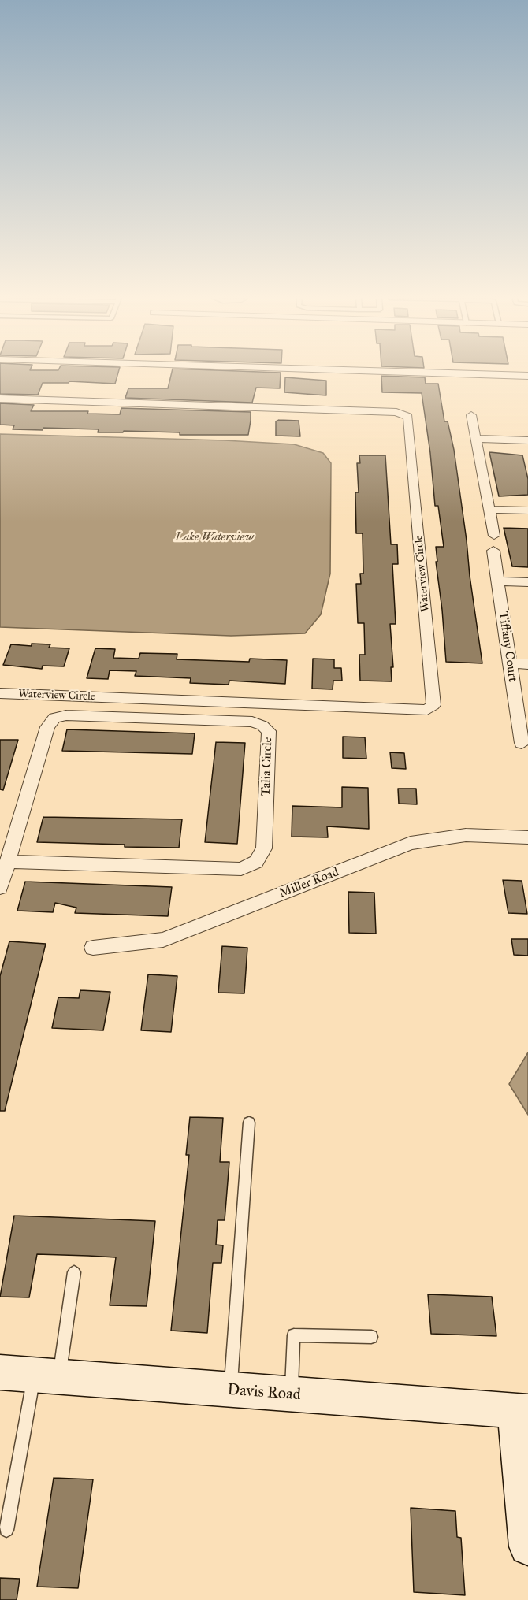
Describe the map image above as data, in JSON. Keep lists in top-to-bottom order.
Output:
{
  "streets": {
    "street": [
      "Waterview Circle",
      "Tiffany Court",
      "Talia Circle",
      "Miller Road",
      "Davis Road"
    ]
  },
  "water": ["Lake Waterview"]
}
